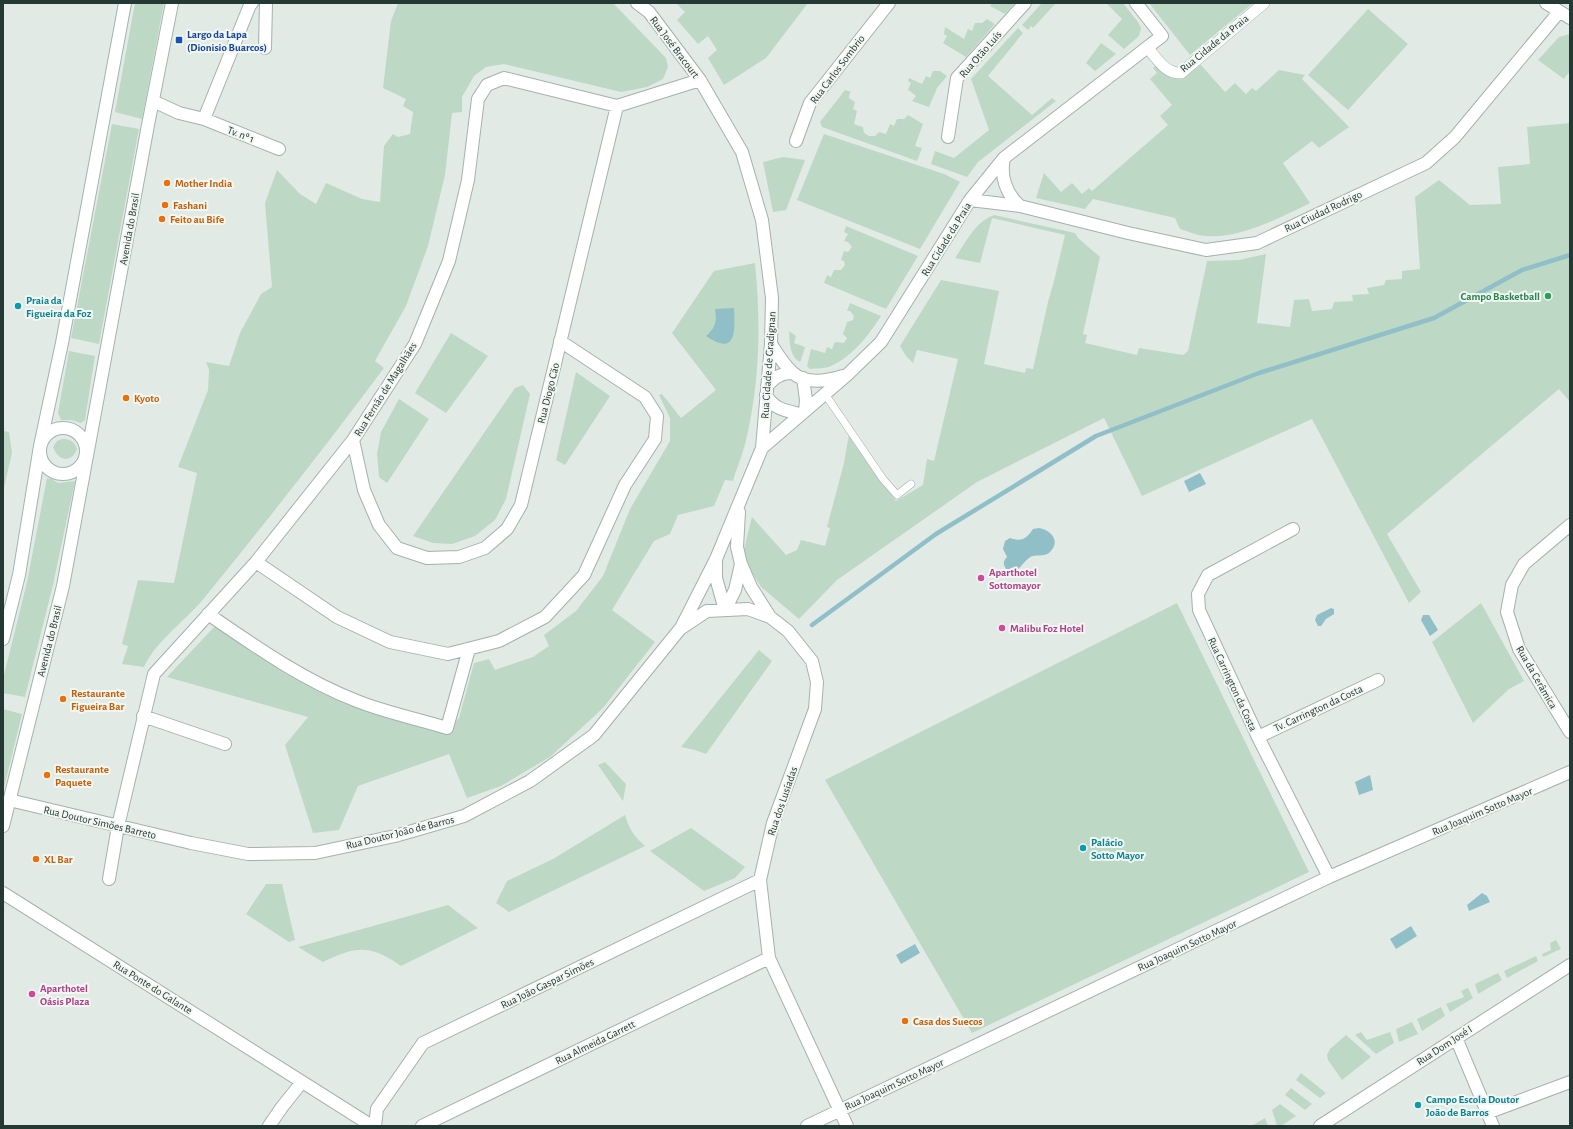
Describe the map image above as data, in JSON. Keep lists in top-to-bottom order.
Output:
{
  "streets": {
    "street": [
      "Rua Cidade da Praia",
      "Rua José Bracourt",
      "Rua Otão Luís",
      "Rua Carlos Sombrio",
      "Tv. nº 1",
      "Rua Ciudad Rodrigo",
      "Avenida do Brasil",
      "Rua Cidade de Gradignan",
      "Rua Fernão de Magalhães",
      "Rua Diogo Cão",
      "Rua da Cerâmica",
      "Rua Carrington da Costa",
      "Tv. Carrington da Costa",
      "Rua dos Lusíadas",
      "Rua Joaquim Sotto Mayor",
      "Rua Doutor Simões Barreto",
      "Rua Doutor João de Barros",
      "Rua João Gaspar Simões",
      "Rua Ponte do Galante",
      "Rua Almeida Garrett",
      "Rua Dom José I"
    ]
  },
  "crossings": [
    ["Rua Cidade da Praia", "Rua Ciudad Rodrigo"],
    ["Rua Cidade da Praia", "Rua Cidade de Gradignan"],
    ["Rua José Bracourt", "Rua Cidade de Gradignan"],
    ["Tv. nº 1", "Avenida do Brasil"],
    ["Avenida do Brasil", "Rua Doutor Simões Barreto"],
    ["Rua Cidade de Gradignan", "Rua dos Lusíadas"],
    ["Rua Cidade de Gradignan", "Rua Doutor João de Barros"],
    ["Rua Fernão de Magalhães", "Rua Diogo Cão"],
    ["Rua Fernão de Magalhães", "Rua Doutor Simões Barreto"],
    ["Rua Carrington da Costa", "Tv. Carrington da Costa"],
    ["Rua Carrington da Costa", "Rua Joaquim Sotto Mayor"],
    ["Rua dos Lusíadas", "Rua Joaquim Sotto Mayor"],
    ["Rua dos Lusíadas", "Rua Doutor João de Barros"],
    ["Rua dos Lusíadas", "Rua João Gaspar Simões"],
    ["Rua dos Lusíadas", "Rua Almeida Garrett"],
    ["Rua Doutor Simões Barreto", "Rua Doutor João de Barros"]
  ],
  "places": {
    "transit": ["Largo da Lapa (Dionisio Buarcos)"],
    "other": [
      "Mother India",
      "Fashani",
      "Feito au Bife",
      "Campo Basketball",
      "Praia da Figueira da Foz",
      "Kyoto",
      "Aparthotel Sottomayor",
      "Malibu Foz Hotel",
      "Restaurante Figueira Bar",
      "Restaurante Paquete",
      "Palácio Sotto Mayor",
      "XL Bar",
      "Aparthotel Oásis Plaza",
      "Casa dos Suecos",
      "Campo Escola Doutor João de Barros"
    ]
  }
}
